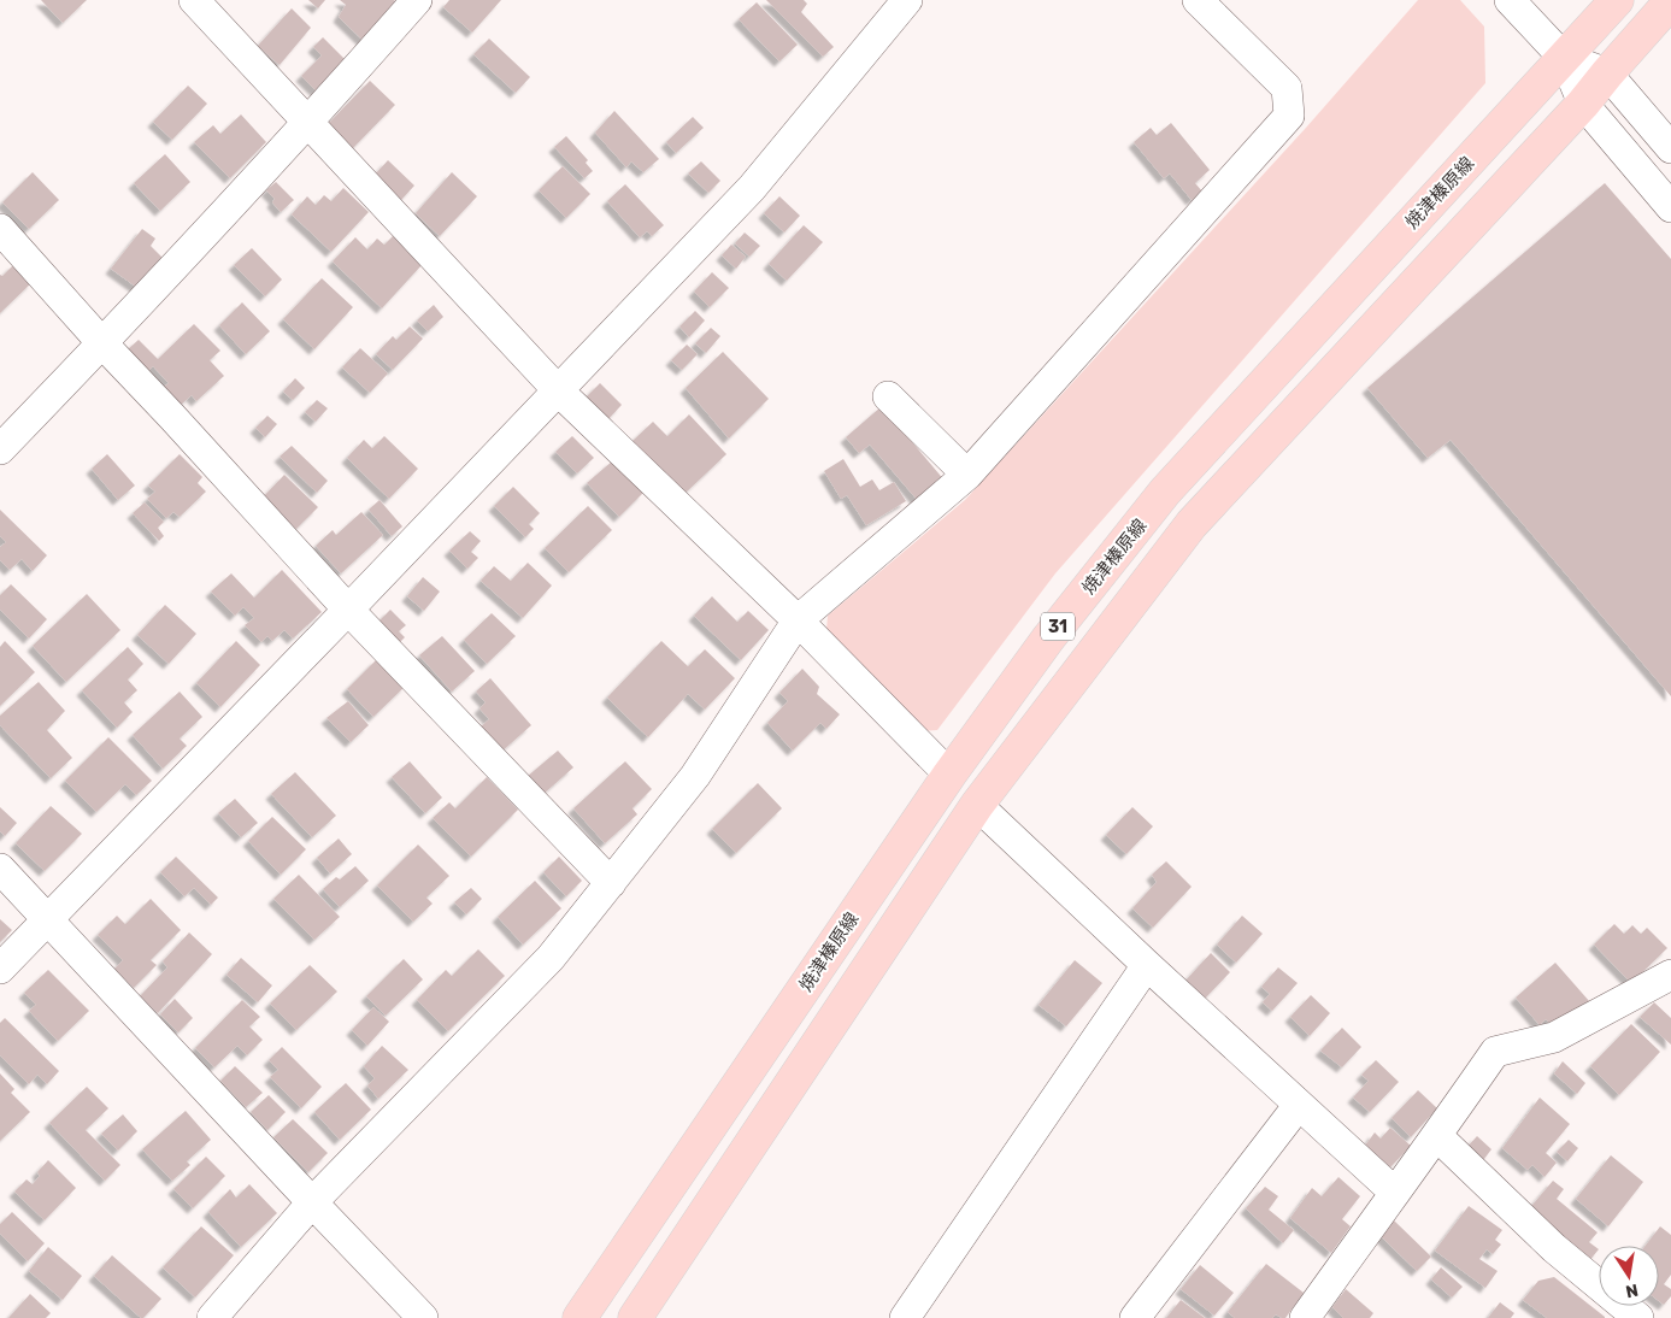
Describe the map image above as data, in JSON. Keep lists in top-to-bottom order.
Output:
{
  "streets": {
    "main road": ["焼津榛原線", "31"]
  },
  "north": "bottom"
}
